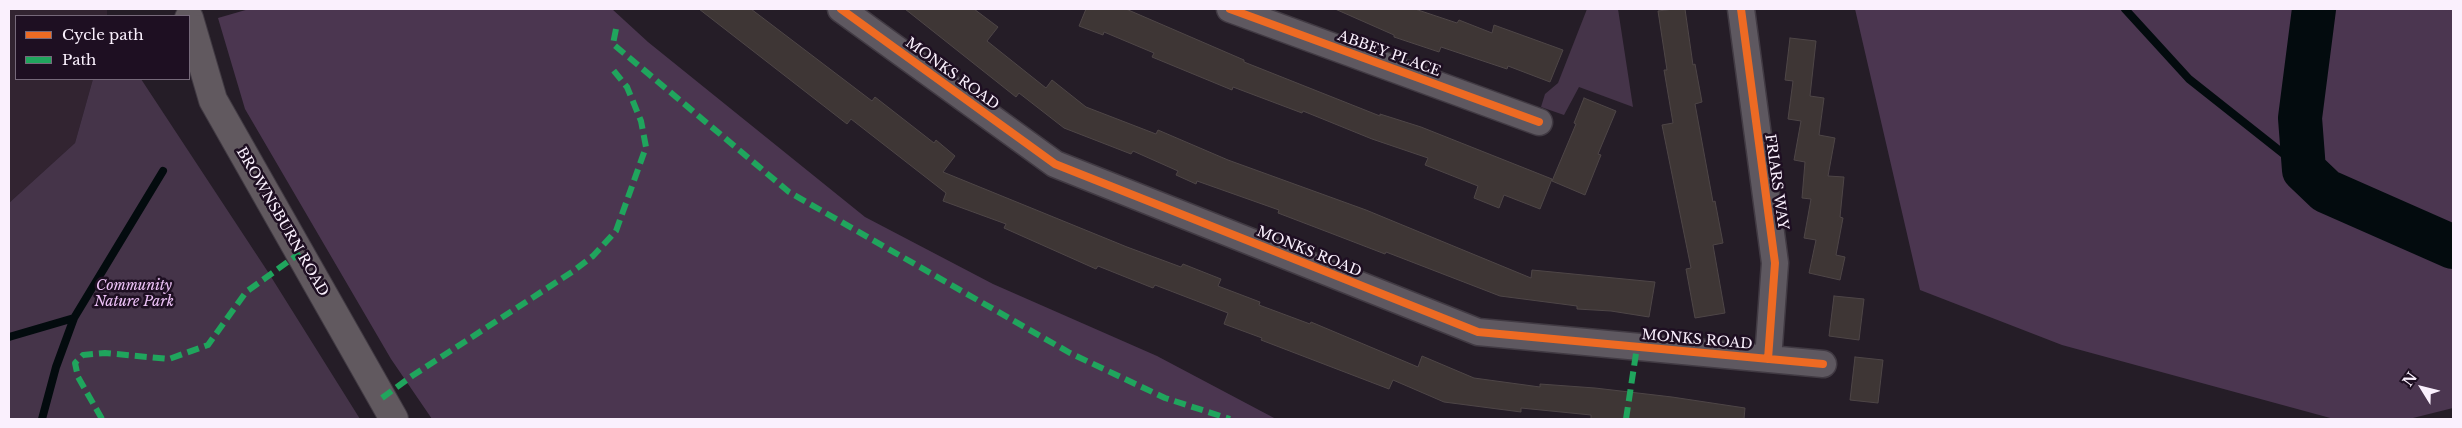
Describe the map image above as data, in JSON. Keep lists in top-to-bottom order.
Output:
{
  "streets": {
    "main road": ["BROWNSBURN ROAD"],
    "street": ["ABBEY PLACE", "MONKS ROAD", "FRIARS WAY"]
  },
  "crossings": [
    ["MONKS ROAD", "FRIARS WAY"]
  ],
  "parks": ["Community Nature Park"],
  "legend": ["Cycle path", "Path"],
  "north": "top left"
}
